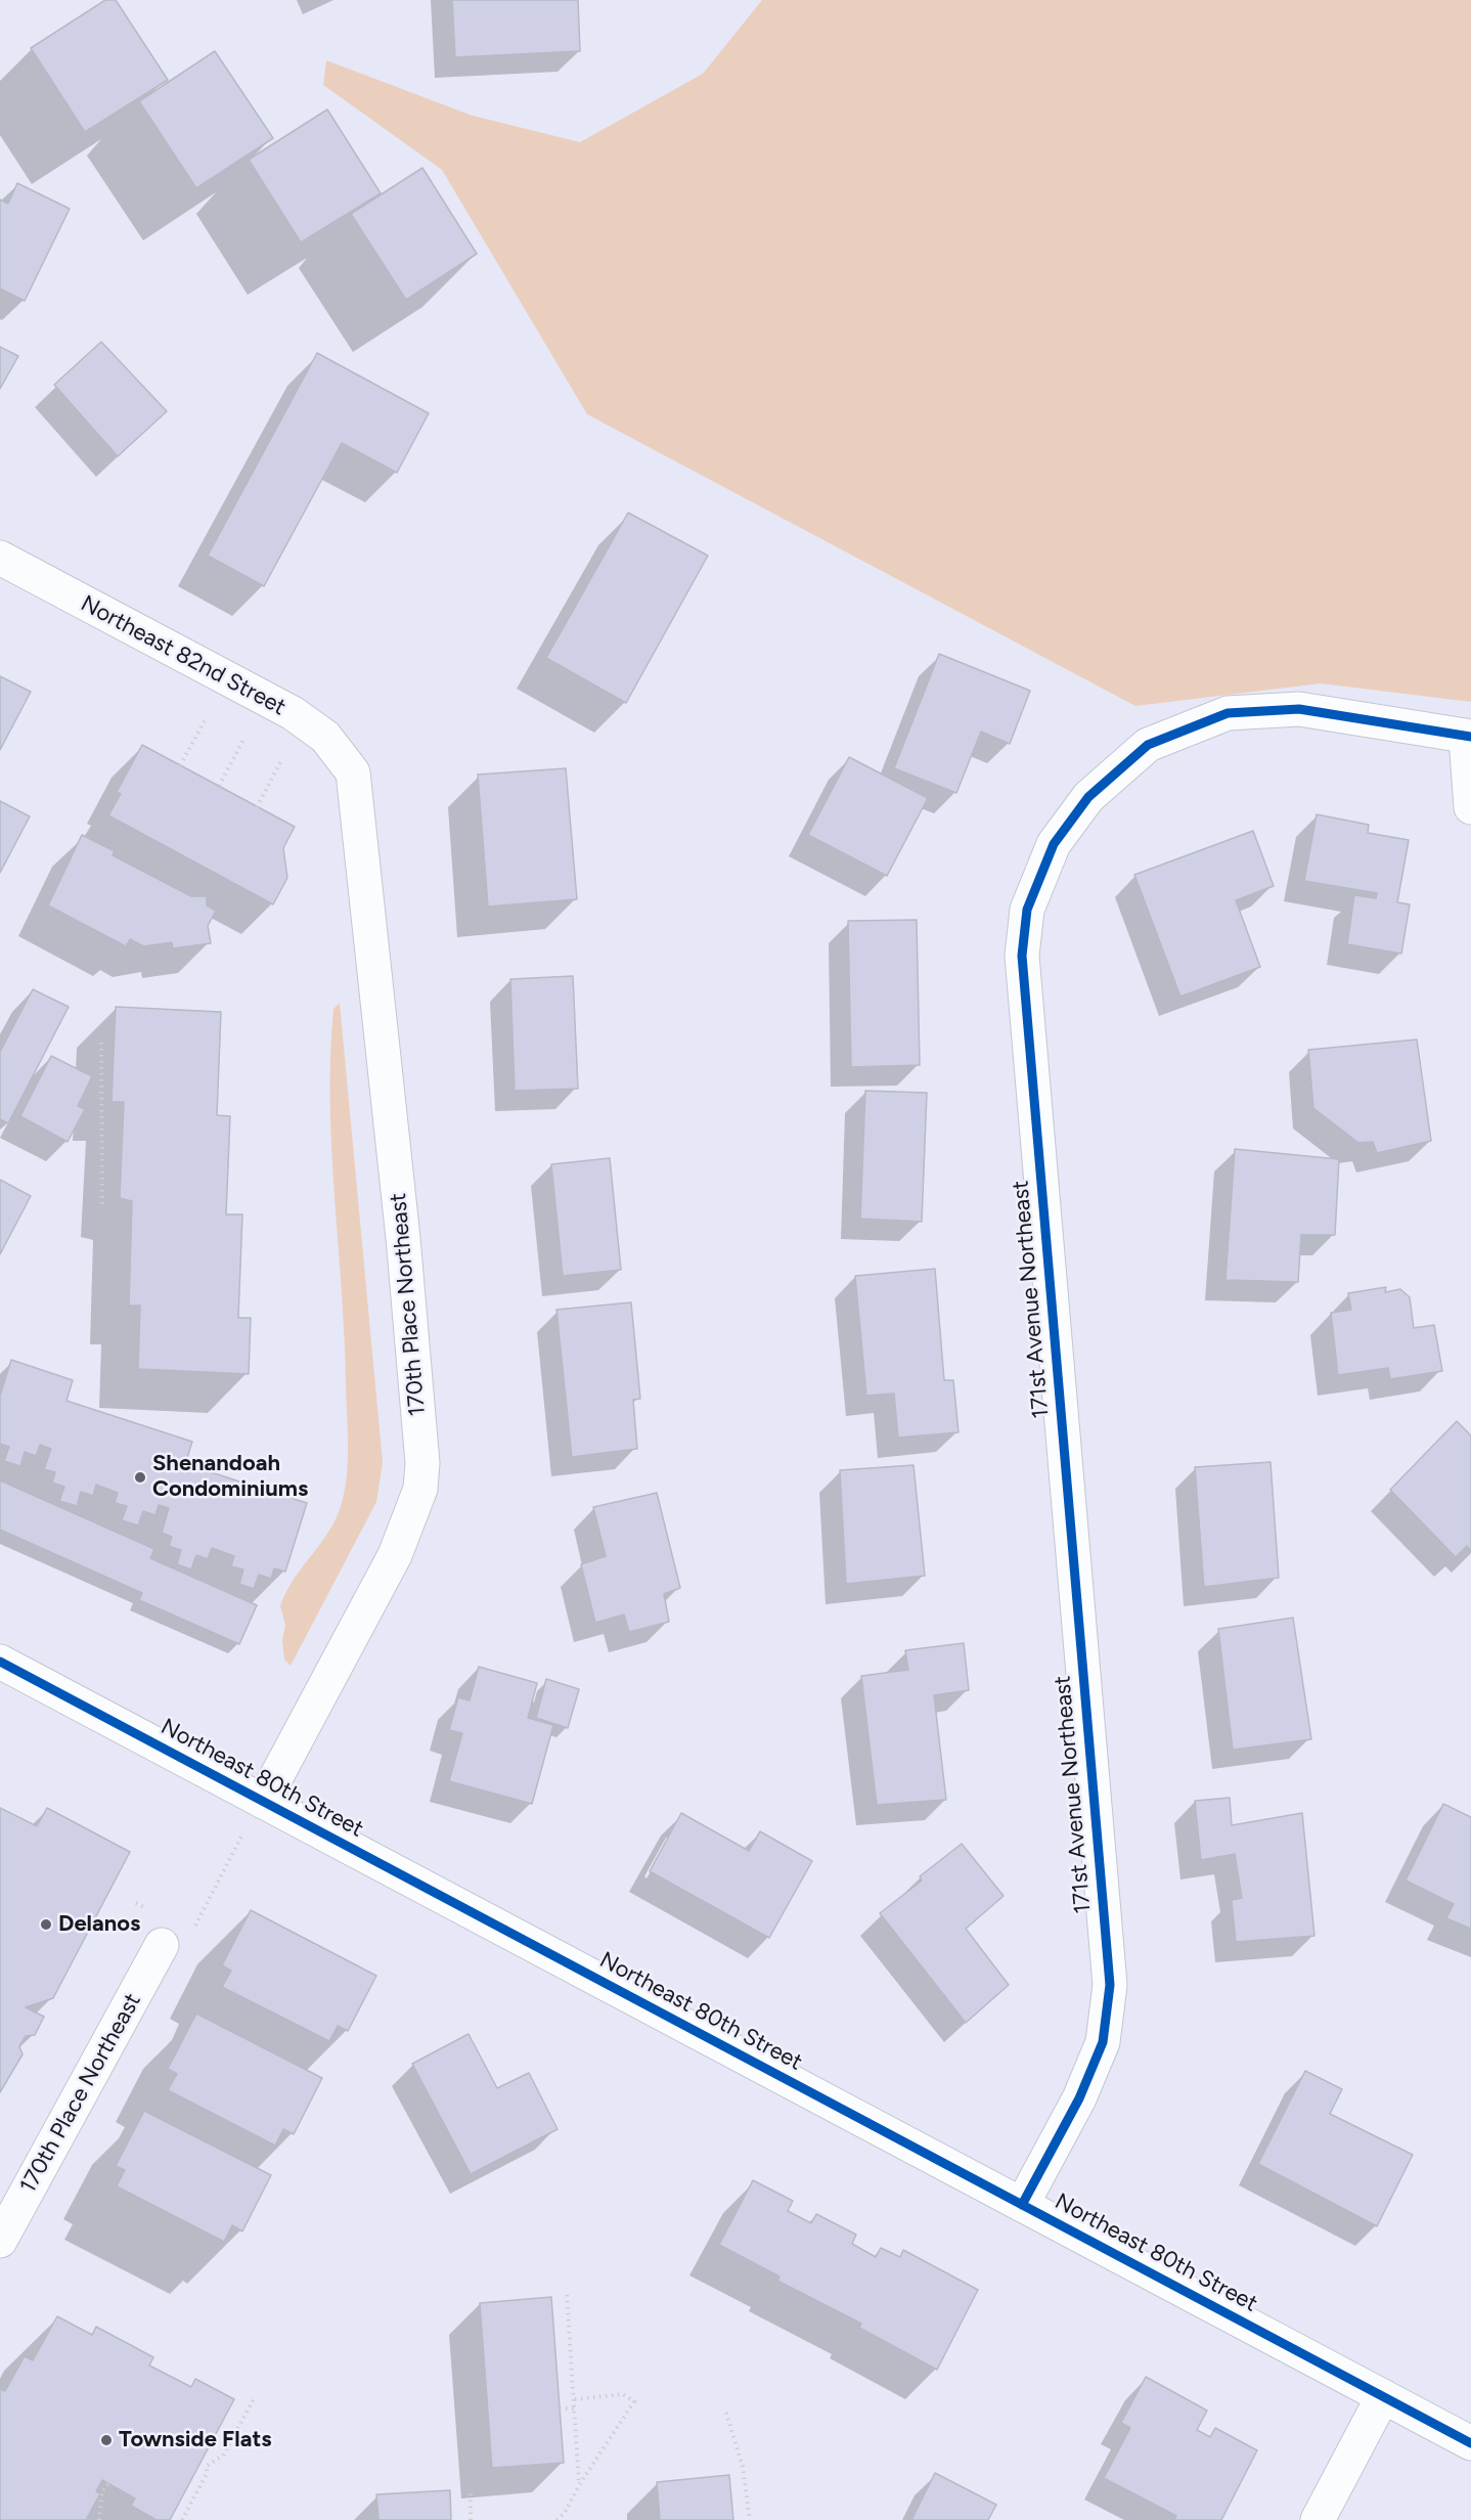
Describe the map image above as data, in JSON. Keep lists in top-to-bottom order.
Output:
{
  "streets": {
    "street": [
      "Northeast 82nd Street",
      "171st Avenue Northeast",
      "170th Place Northeast",
      "Northeast 80th Street"
    ]
  },
  "crossings": [
    ["Northeast 82nd Street", "170th Place Northeast"],
    ["171st Avenue Northeast", "Northeast 80th Street"],
    ["170th Place Northeast", "Northeast 80th Street"]
  ],
  "places": ["Shenandoah Condominiums", "Delanos", "Townside Flats"]
}
